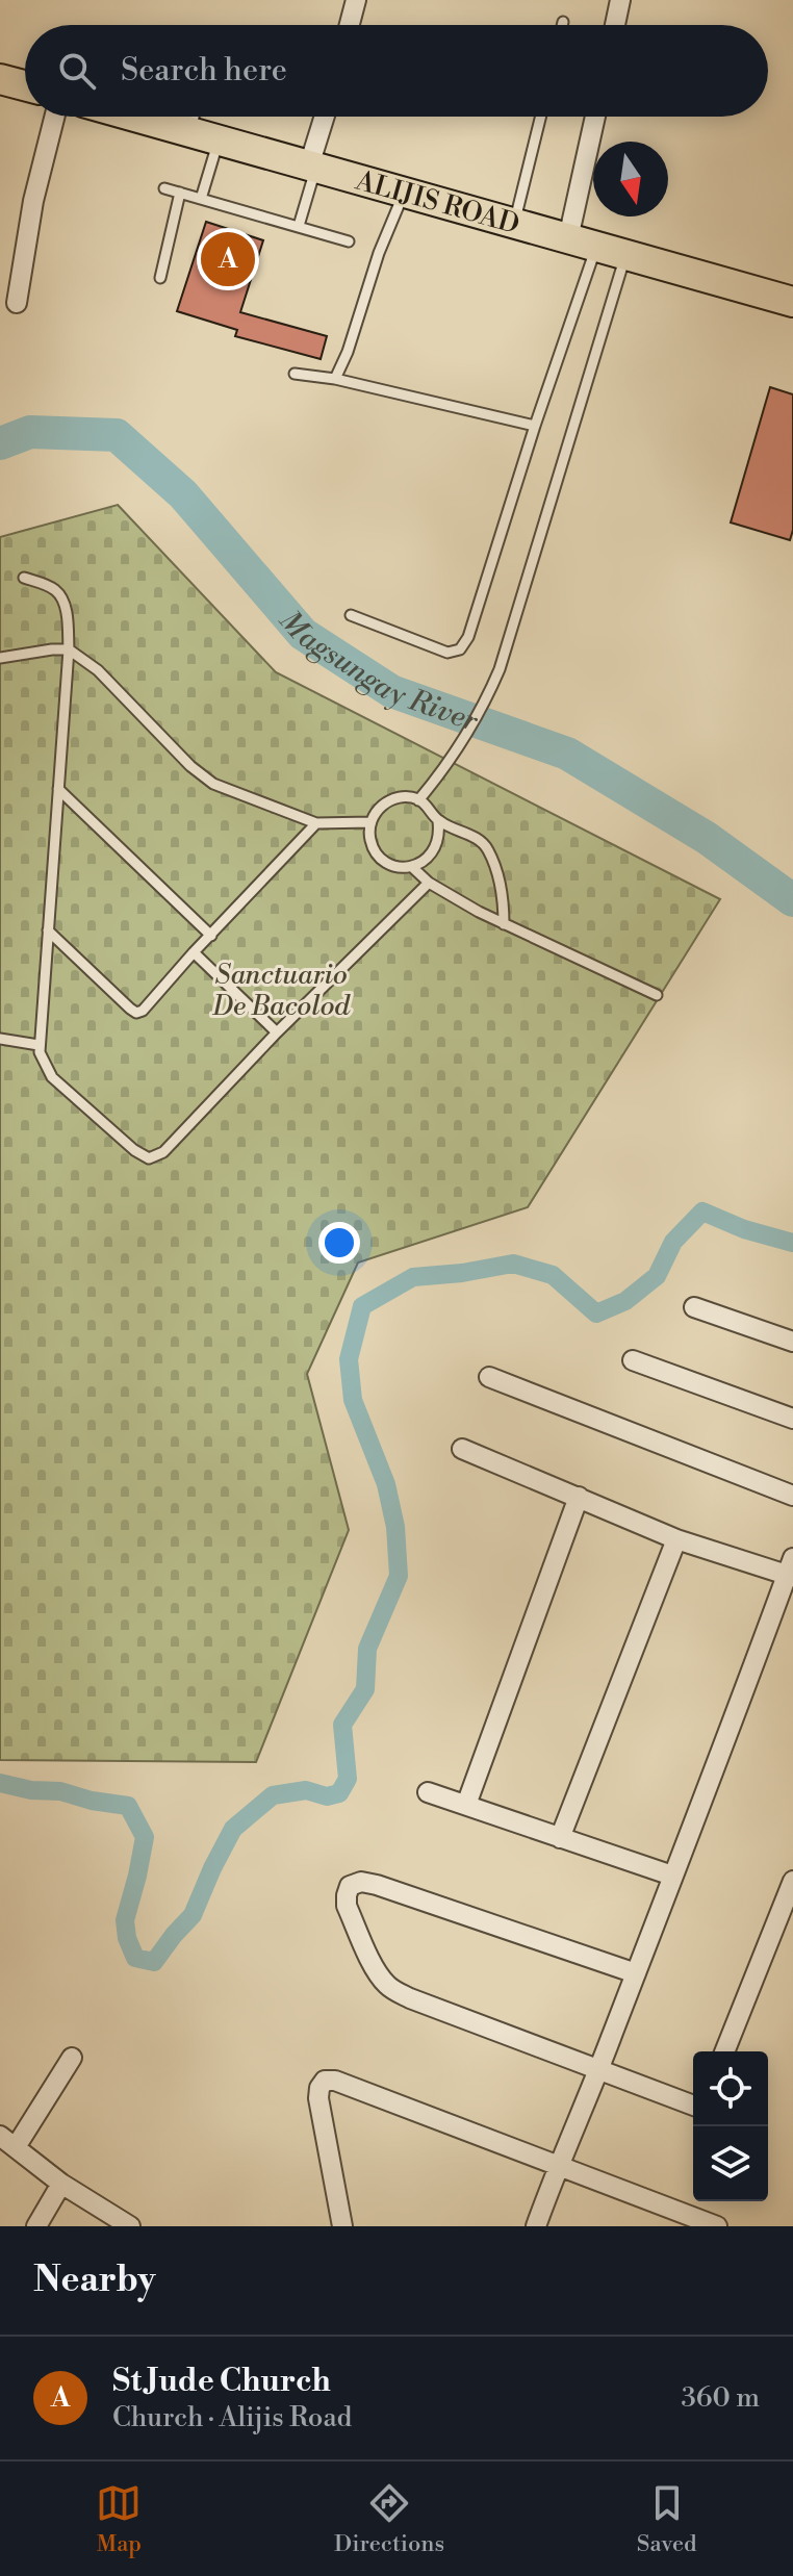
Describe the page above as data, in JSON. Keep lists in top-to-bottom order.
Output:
{
  "streets": {
    "main road": ["ALIJIS ROAD"]
  },
  "water": ["Magsungay River"],
  "parks": ["Sanctuario De Bacolod"],
  "north": "bottom",
  "page": {
    "search": "Search here",
    "pins": "A",
    "heading": "Nearby",
    "list": [
      {
        "mark": "A",
        "name": "St Jude Church",
        "note": "Church · Alijis Road",
        "value": "360 m"
      }
    ],
    "nav": ["Map", "Directions", "Saved"]
  }
}
